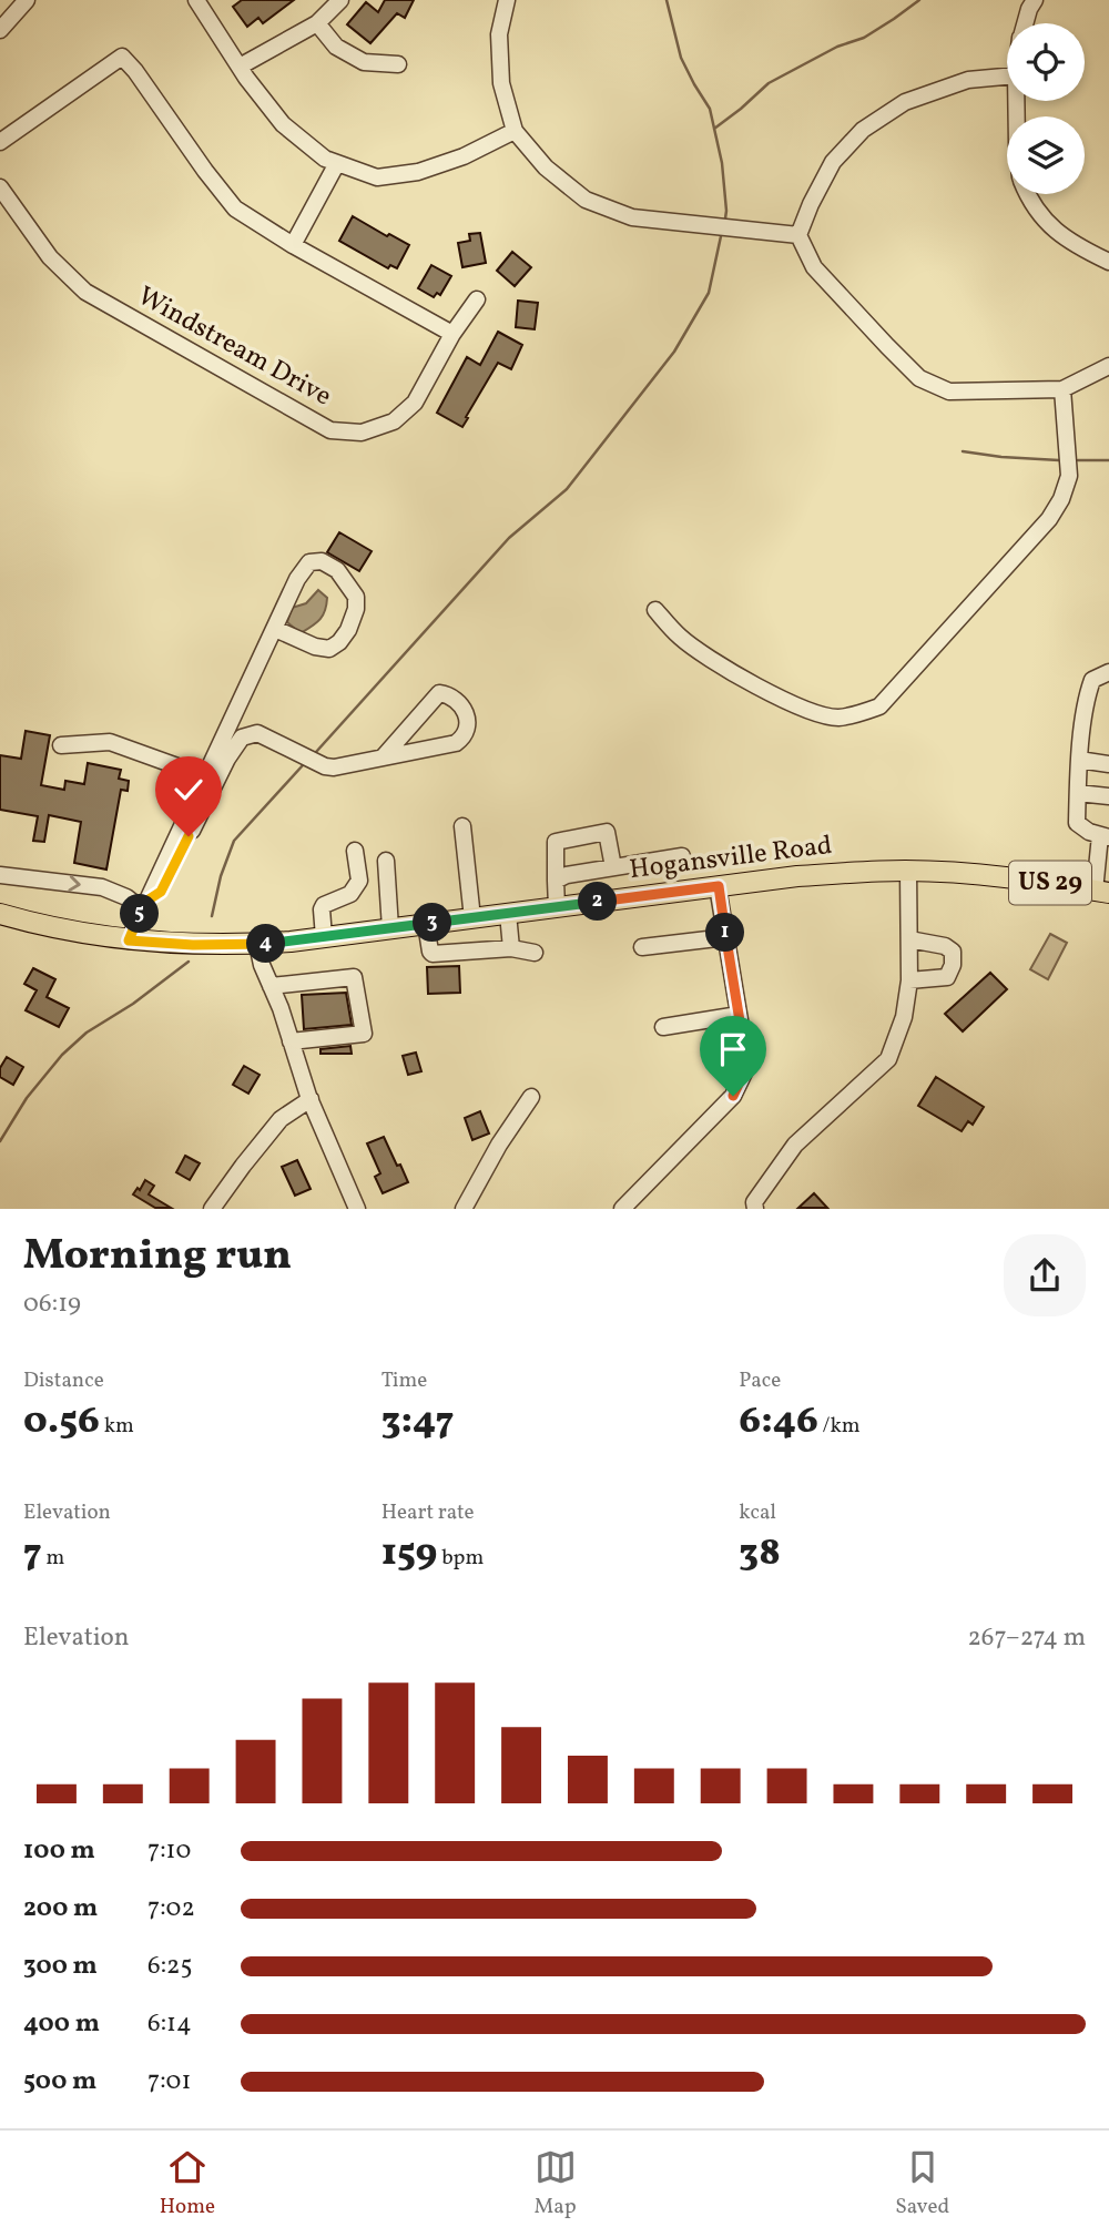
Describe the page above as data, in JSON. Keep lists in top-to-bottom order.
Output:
{
  "streets": {
    "main road": ["Hogansville Road", "US 29"],
    "street": ["Windstream Drive"]
  },
  "page": {
    "pins": [
      "2",
      "5",
      "3",
      "1",
      "4"
    ],
    "heading": ["Morning run", "06:19"],
    "stats": [
      ["Distance", "0.56 km"],
      ["Time", "3:47"],
      ["Pace", "6:46 /km"],
      ["Elevation", "7 m"],
      ["Heart rate", "159 bpm"],
      ["kcal", "38"]
    ],
    "chart": ["Elevation", "267–274 m"],
    "list": [
      {
        "name": "100 m",
        "note": "7:10"
      },
      {
        "name": "200 m",
        "note": "7:02"
      },
      {
        "name": "300 m",
        "note": "6:25"
      },
      {
        "name": "400 m",
        "note": "6:14"
      },
      {
        "name": "500 m",
        "note": "7:01"
      }
    ],
    "tabs": ["Home", "Map", "Saved"]
  }
}
